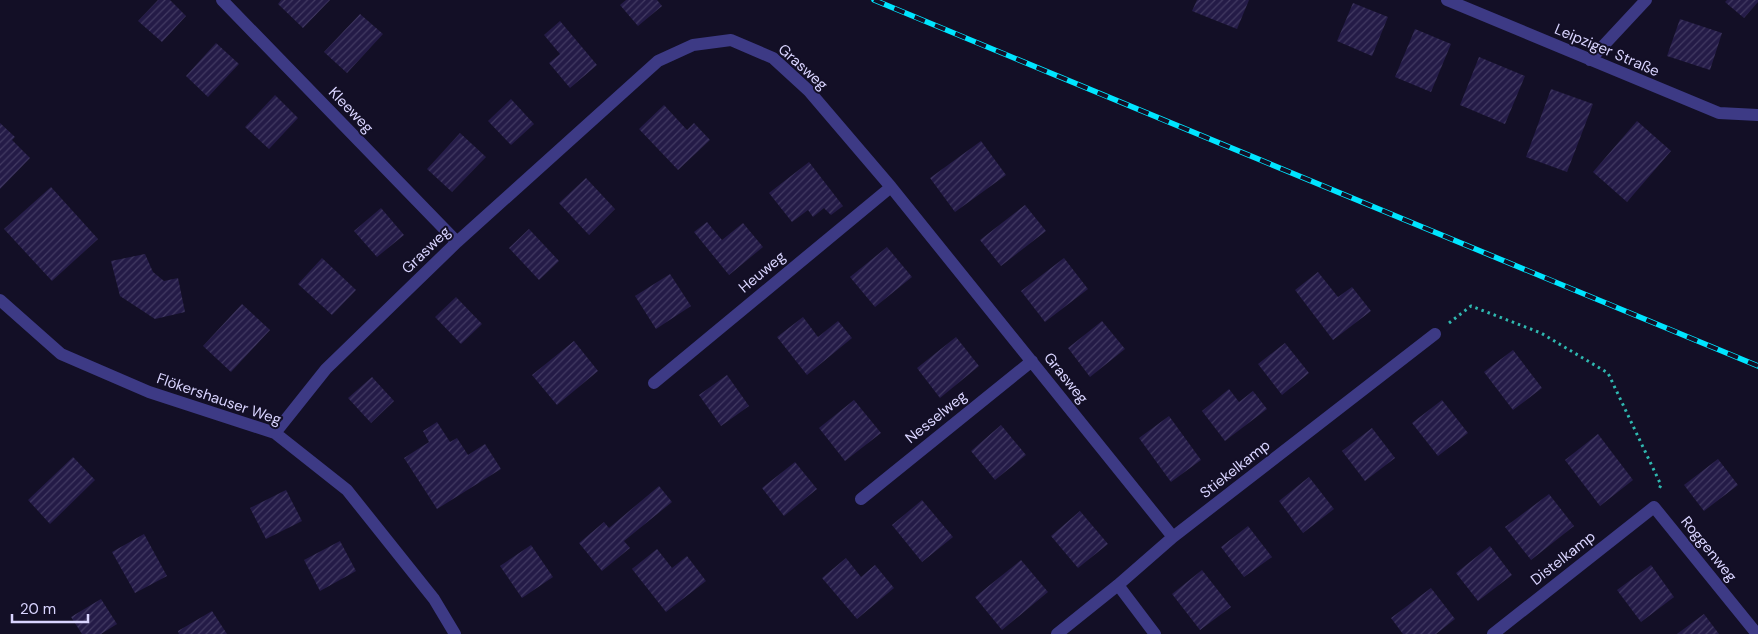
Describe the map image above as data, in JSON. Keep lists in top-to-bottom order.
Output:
{
  "streets": {
    "street": [
      "Leipziger Straße",
      "Grasweg",
      "Kleeweg",
      "Heuweg",
      "Flökershauser Weg",
      "Nesselweg",
      "Stiekelkamp",
      "Roggenweg",
      "Distelkamp"
    ]
  },
  "crossings": [
    ["Grasweg", "Kleeweg"],
    ["Grasweg", "Heuweg"],
    ["Grasweg", "Flökershauser Weg"],
    ["Grasweg", "Nesselweg"],
    ["Grasweg", "Stiekelkamp"],
    ["Roggenweg", "Distelkamp"]
  ],
  "scale_bar": "20 m"
}
